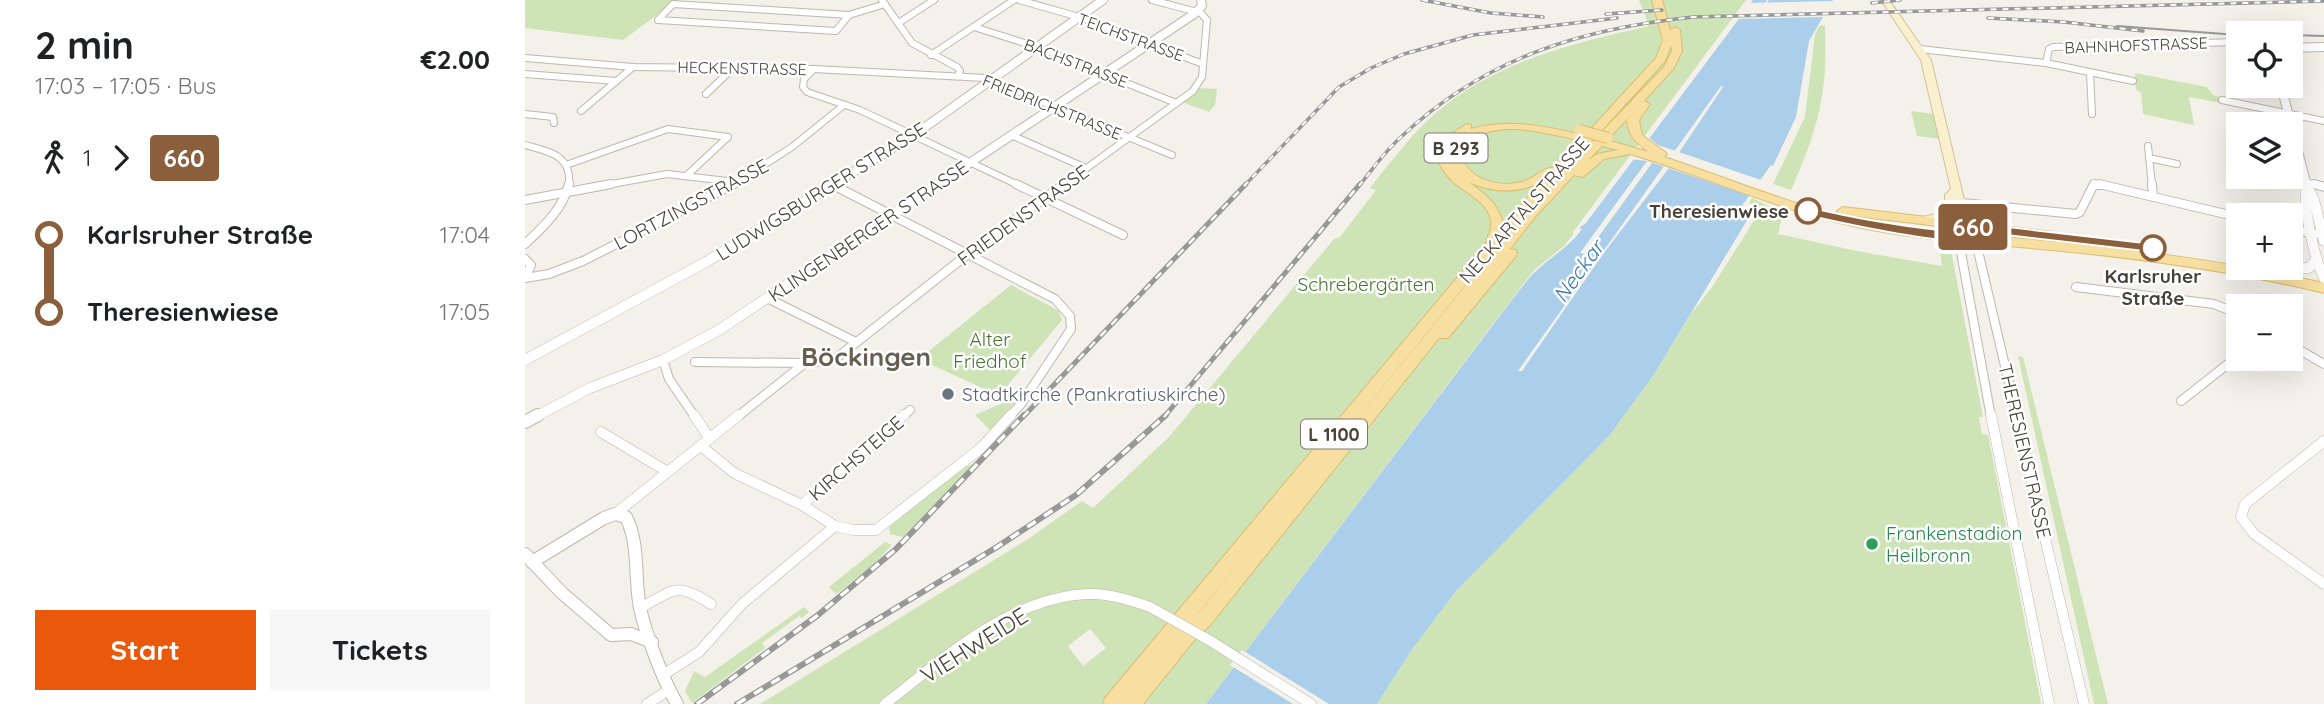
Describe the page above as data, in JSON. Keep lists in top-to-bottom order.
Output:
{
  "streets": {
    "main road": [
      "B 293",
      "NECKARTALSTRASSE",
      "L 1100",
      "THERESIENSTRASSE"
    ],
    "street": [
      "TEICHSTRASSE",
      "BAHNHOFSTRASSE",
      "BACHSTRASSE",
      "HECKENSTRASSE",
      "FRIEDRICHSTRASSE",
      "LUDWIGSBURGER STRASSE",
      "LORTZINGSTRASSE",
      "FRIEDENSTRASSE",
      "KLINGENBERGER STRASSE",
      "KIRCHSTEIGE",
      "VIEHWEIDE"
    ]
  },
  "crossings": [
    ["TEICHSTRASSE", "LUDWIGSBURGER STRASSE"],
    ["TEICHSTRASSE", "FRIEDENSTRASSE"],
    ["TEICHSTRASSE", "KLINGENBERGER STRASSE"],
    ["BACHSTRASSE", "LUDWIGSBURGER STRASSE"],
    ["BACHSTRASSE", "FRIEDENSTRASSE"],
    ["BACHSTRASSE", "KLINGENBERGER STRASSE"],
    ["HECKENSTRASSE", "FRIEDRICHSTRASSE"],
    ["FRIEDRICHSTRASSE", "LUDWIGSBURGER STRASSE"],
    ["FRIEDRICHSTRASSE", "FRIEDENSTRASSE"],
    ["FRIEDRICHSTRASSE", "KLINGENBERGER STRASSE"],
    ["B 293", "NECKARTALSTRASSE"]
  ],
  "districts": ["Böckingen"],
  "water": ["Neckar"],
  "parks": ["Schrebergärten", "Alter Friedhof"],
  "places": [
    "Theresienwiese",
    "Karlsruher Straße",
    "Stadtkirche (Pankratiuskirche)",
    "Frankenstadion Heilbronn"
  ],
  "lines": ["bus line 660"],
  "page": {
    "heading": ["2 min", "17:03 – 17:05 · Bus", "€2.00"],
    "on_map": "660",
    "map_buttons": ["+", "−"],
    "legs": ["1", "660"],
    "list": [
      {
        "name": "Karlsruher Straße",
        "value": "17:04"
      },
      {
        "name": "Theresienwiese",
        "value": "17:05"
      }
    ],
    "buttons": ["Start", "Tickets"]
  }
}
